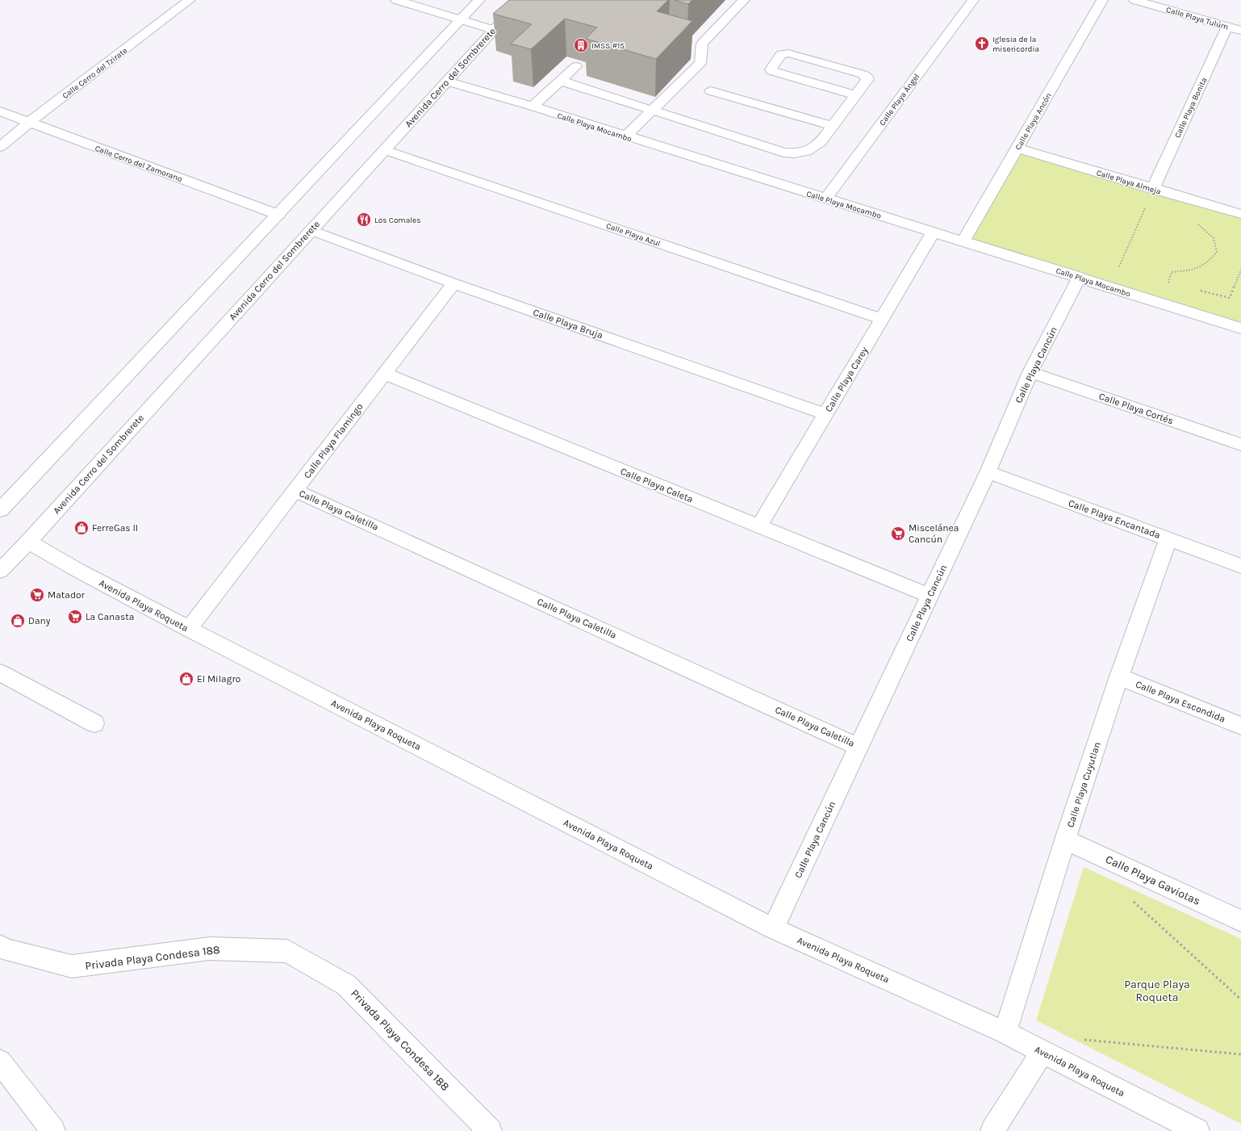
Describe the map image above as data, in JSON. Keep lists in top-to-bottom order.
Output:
{
  "streets": {
    "street": [
      "Calle Playa Tulúm",
      "Calle Cerro del Tzirate",
      "Avenida Cerro del Sombrerete",
      "Calle Playa Ángel",
      "Calle Playa Bonita",
      "Calle Playa Ancón",
      "Calle Playa Mocambo",
      "Calle Cerro del Zamorano",
      "Calle Playa Almeja",
      "Calle Playa Azul",
      "Calle Playa Bruja",
      "Calle Playa Cancún",
      "Calle Playa Carey",
      "Calle Playa Cortés",
      "Calle Playa Flamingo",
      "Calle Playa Caleta",
      "Calle Playa Caletilla",
      "Calle Playa Encantada",
      "Avenida Playa Roqueta",
      "Calle Playa Escondida",
      "Calle Playa Cuyutlan",
      "Calle Playa Gaviotas",
      "Privada Playa Condesa 188"
    ]
  },
  "crossings": [
    ["Calle Playa Tulúm", "Calle Playa Bonita"],
    ["Calle Cerro del Tzirate", "Calle Cerro del Zamorano"],
    ["Avenida Cerro del Sombrerete", "Calle Playa Mocambo"],
    ["Avenida Cerro del Sombrerete", "Calle Playa Azul"],
    ["Avenida Cerro del Sombrerete", "Calle Playa Bruja"],
    ["Avenida Cerro del Sombrerete", "Avenida Playa Roqueta"],
    ["Calle Playa Ángel", "Calle Playa Mocambo"],
    ["Calle Playa Bonita", "Calle Playa Almeja"],
    ["Calle Playa Ancón", "Calle Playa Mocambo"],
    ["Calle Playa Ancón", "Calle Playa Almeja"],
    ["Calle Playa Mocambo", "Calle Playa Cancún"],
    ["Calle Playa Mocambo", "Calle Playa Carey"],
    ["Calle Playa Azul", "Calle Playa Carey"],
    ["Calle Playa Bruja", "Calle Playa Carey"],
    ["Calle Playa Bruja", "Calle Playa Flamingo"],
    ["Calle Playa Cancún", "Calle Playa Cortés"],
    ["Calle Playa Cancún", "Calle Playa Caleta"],
    ["Calle Playa Cancún", "Calle Playa Caletilla"],
    ["Calle Playa Cancún", "Calle Playa Encantada"],
    ["Calle Playa Cancún", "Avenida Playa Roqueta"],
    ["Calle Playa Carey", "Calle Playa Caleta"],
    ["Calle Playa Flamingo", "Calle Playa Caleta"],
    ["Calle Playa Flamingo", "Calle Playa Caletilla"],
    ["Calle Playa Flamingo", "Avenida Playa Roqueta"],
    ["Calle Playa Encantada", "Calle Playa Cuyutlan"],
    ["Avenida Playa Roqueta", "Calle Playa Cuyutlan"],
    ["Calle Playa Escondida", "Calle Playa Cuyutlan"],
    ["Calle Playa Cuyutlan", "Calle Playa Gaviotas"]
  ],
  "parks": ["Parque Playa Roqueta"],
  "places": {
    "church": ["Iglesia de la misericordia"],
    "building": ["IMSS #15"],
    "restaurant": ["Los Comales"],
    "shop": ["FerreGas II", "Dany", "El Milagro"],
    "supermarket": ["Miscelánea Cancún", "Matador", "La Canasta"]
  }
}
